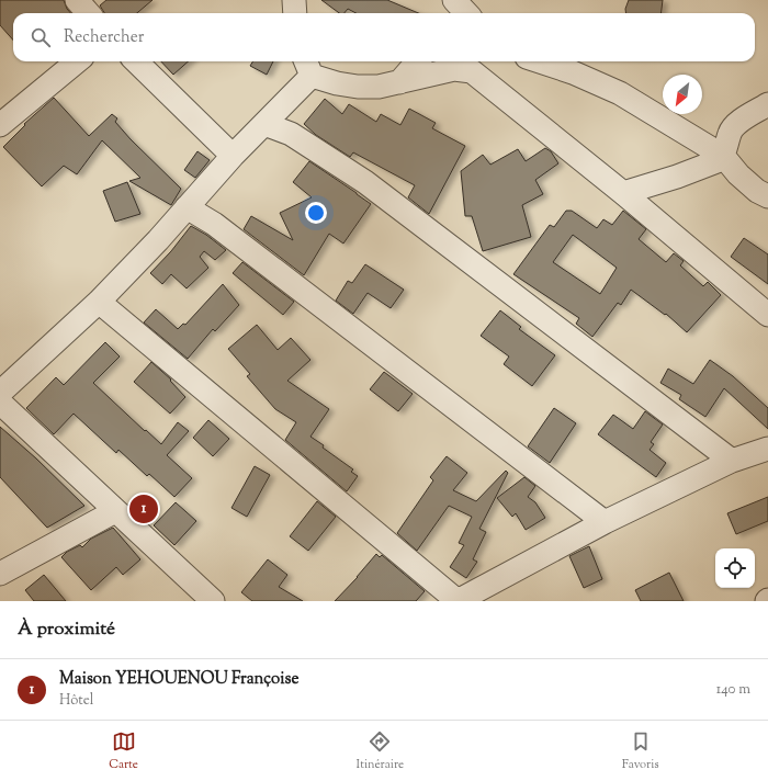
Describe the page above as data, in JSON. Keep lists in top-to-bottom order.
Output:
{
  "north": "bottom left",
  "page": {
    "search": "Rechercher",
    "pins": "1",
    "heading": "À proximité",
    "list": [
      {
        "mark": "1",
        "name": "Maison YEHOUENOU Françoise",
        "note": "Hôtel",
        "value": "140 m"
      }
    ],
    "nav": ["Carte", "Itinéraire", "Favoris"]
  }
}
